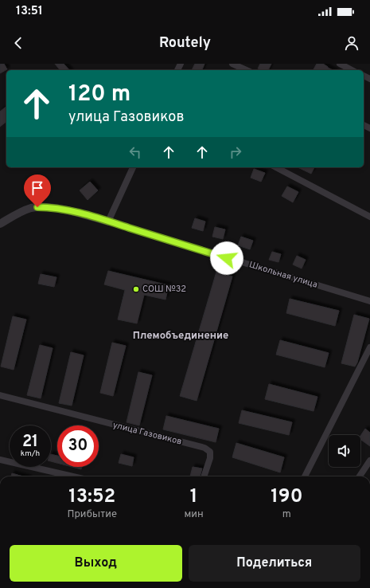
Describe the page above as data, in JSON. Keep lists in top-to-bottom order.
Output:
{
  "streets": {
    "street": ["Школьная улица", "улица Газовиков"]
  },
  "districts": ["Племобъединение"],
  "places": ["СОШ №32"],
  "page": {
    "status": "13:51",
    "header": "Routely",
    "turn": ["120 m", "улица Газовиков"],
    "speed": "21 km/h",
    "limit": "30",
    "eta": [
      "13:52",
      "Прибытие",
      "1",
      "мин",
      "190",
      "m"
    ],
    "buttons": ["Выход", "Поделиться"]
  }
}
